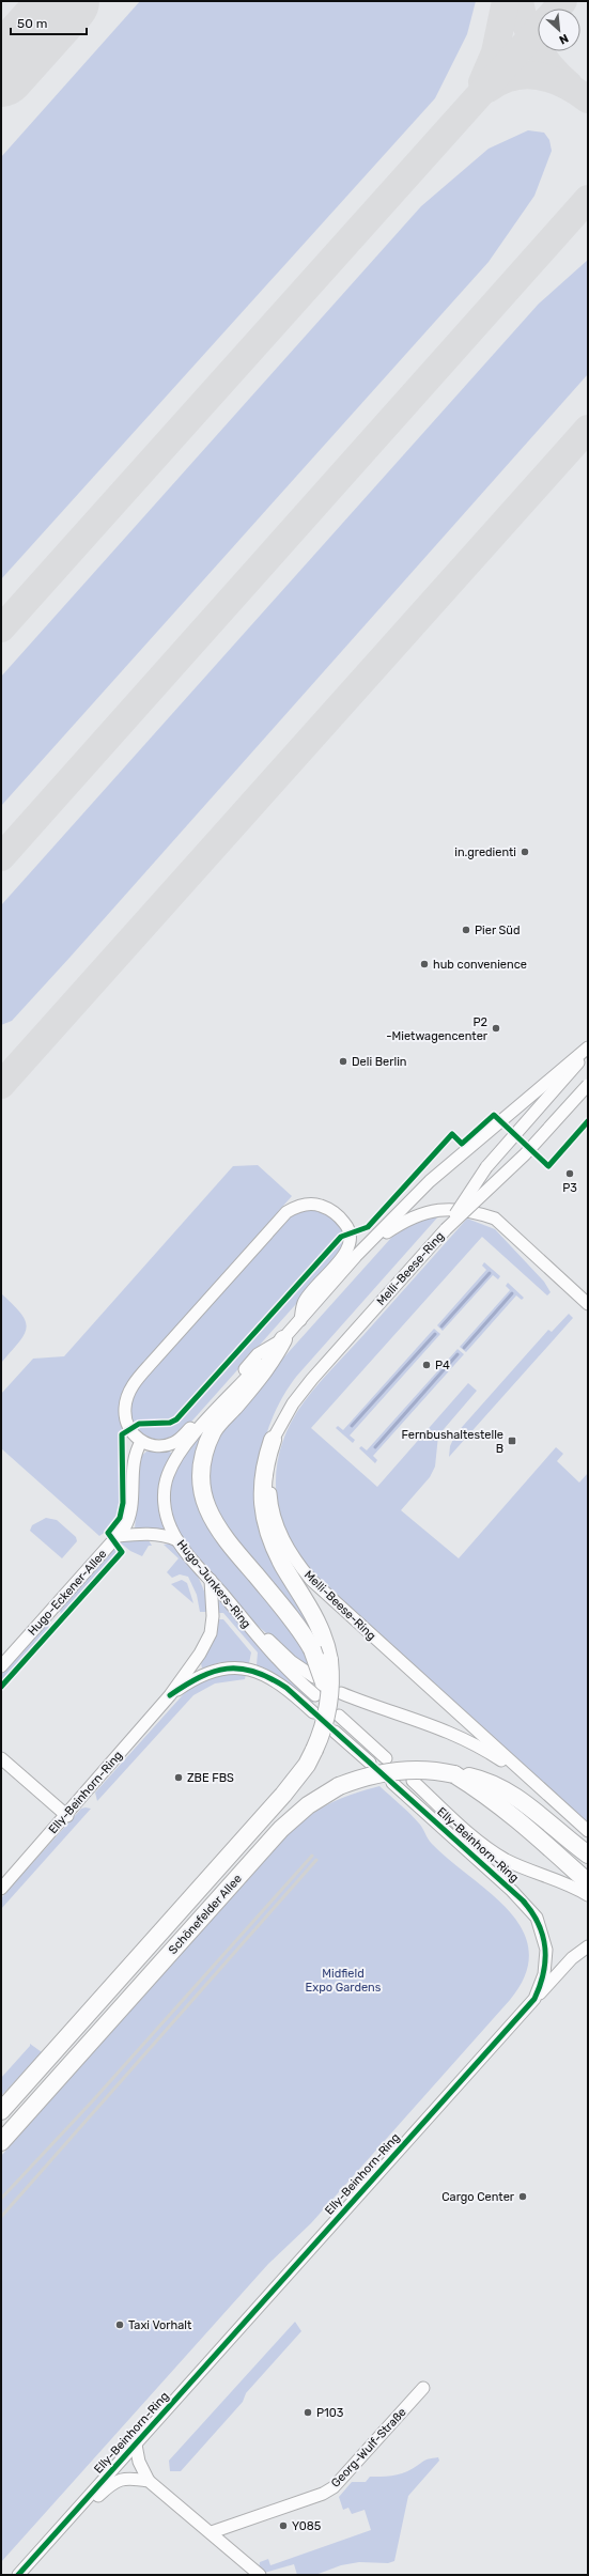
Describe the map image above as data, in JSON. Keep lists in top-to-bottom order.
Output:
{
  "streets": {
    "highway": ["Schönefelder Allee"],
    "street": [
      "Melli-Beese-Ring",
      "Hugo-Junkers-Ring",
      "Hugo-Eckener-Allee",
      "Elly-Beinhorn-Ring",
      "Georg-Wulf-Straße"
    ]
  },
  "crossings": [
    ["Melli-Beese-Ring", "Schönefelder Allee"],
    ["Hugo-Junkers-Ring", "Hugo-Eckener-Allee"],
    ["Hugo-Junkers-Ring", "Elly-Beinhorn-Ring"],
    ["Hugo-Junkers-Ring", "Schönefelder Allee"],
    ["Elly-Beinhorn-Ring", "Schönefelder Allee"]
  ],
  "parks": ["Midfield Expo Gardens"],
  "places": {
    "other": [
      "in.gredienti",
      "Pier Süd",
      "hub convenience",
      "P2 -Mietwagencenter",
      "Deli Berlin",
      "P3",
      "P4",
      "ZBE FBS",
      "Cargo Center",
      "Taxi Vorhalt",
      "P103",
      "Y085"
    ],
    "transit": ["Fernbushaltestelle B"]
  },
  "scale_bar": "50 m",
  "north": "bottom right"
}
